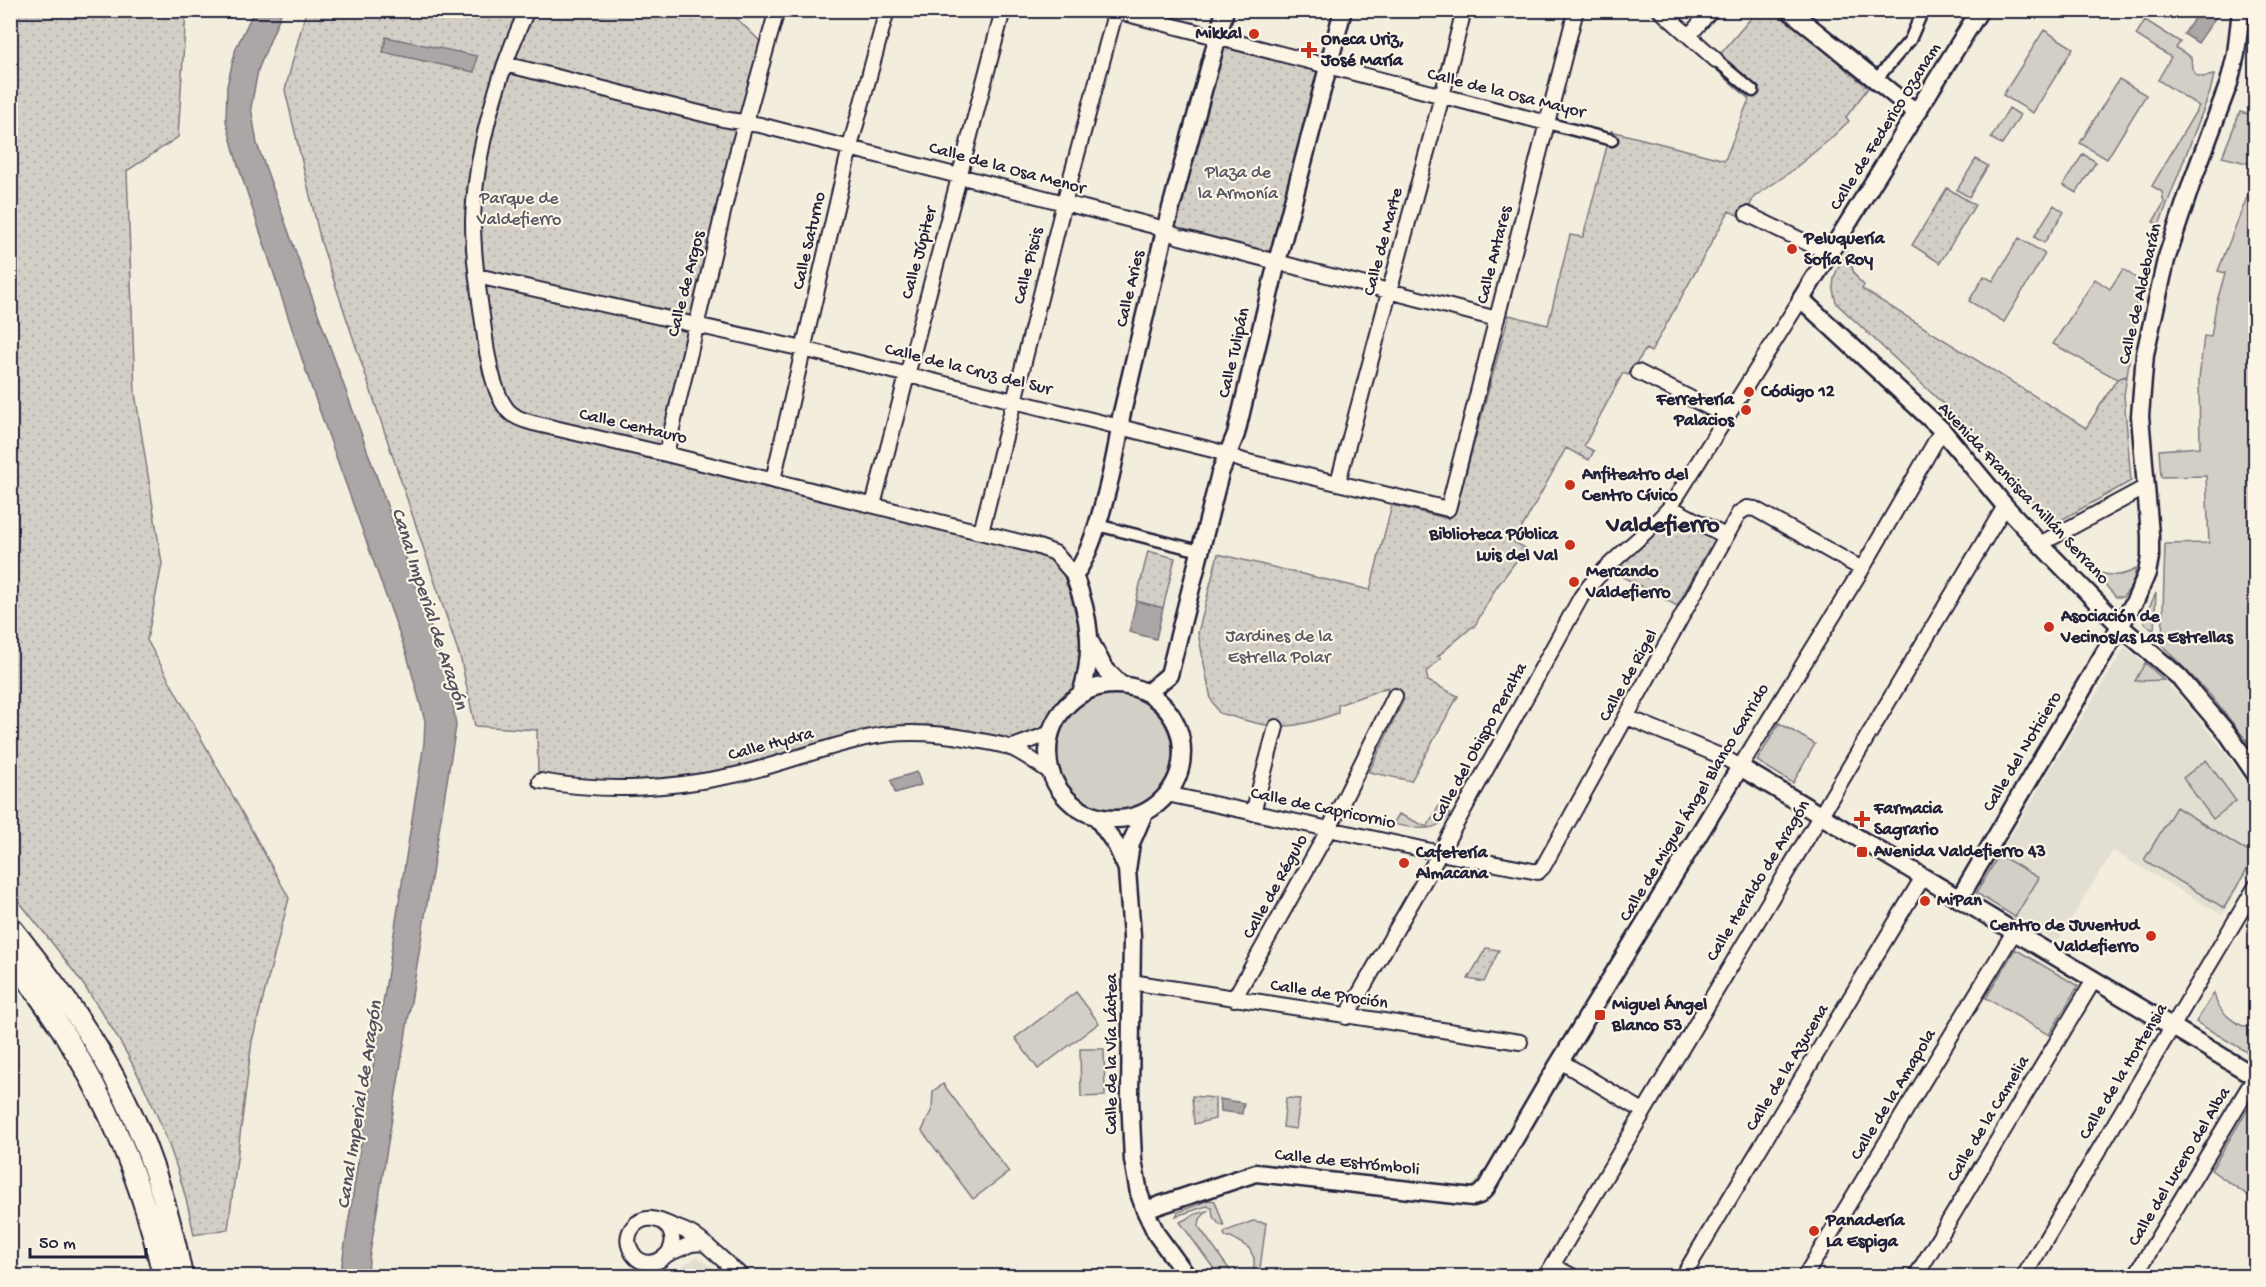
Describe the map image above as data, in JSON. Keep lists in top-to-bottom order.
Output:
{
  "streets": {
    "street": [
      "Calle de la Osa Mayor",
      "Calle de Federico Ozanam",
      "Calle de la Osa Menor",
      "Calle Saturno",
      "Calle de Marte",
      "Calle Júpiter",
      "Calle Antares",
      "Calle Piscis",
      "Calle de Argos",
      "Calle Aries",
      "Calle de Aldebarán",
      "Calle Tulipán",
      "Calle de la Cruz del Sur",
      "Calle Centauro",
      "Avenida Francisca Millán Serrano",
      "Calle de Rigel",
      "Calle del Obispo Peralta",
      "Calle Hydra",
      "Calle del Noticiero",
      "Calle de Miguel Ángel Blanco Garrido",
      "Calle de Capricornio",
      "Calle Heraldo de Aragón",
      "Calle de Régulo",
      "Calle de Proción",
      "Calle de la Vía Láctea",
      "Calle de la Azucena",
      "Calle de la Hortensia",
      "Calle de la Amapola",
      "Calle de la Camelia",
      "Calle de Estrómboli",
      "Calle del Lucero del Alba"
    ]
  },
  "crossings": [
    ["Calle de la Osa Mayor", "Calle de Marte"],
    ["Calle de la Osa Mayor", "Calle Antares"],
    ["Calle de la Osa Mayor", "Calle Piscis"],
    ["Calle de la Osa Mayor", "Calle Aries"],
    ["Calle de la Osa Mayor", "Calle Tulipán"],
    ["Calle de Federico Ozanam", "Avenida Francisca Millán Serrano"],
    ["Calle de Federico Ozanam", "Calle del Obispo Peralta"],
    ["Calle de la Osa Menor", "Calle Saturno"],
    ["Calle de la Osa Menor", "Calle de Marte"],
    ["Calle de la Osa Menor", "Calle Júpiter"],
    ["Calle de la Osa Menor", "Calle Antares"],
    ["Calle de la Osa Menor", "Calle Piscis"],
    ["Calle de la Osa Menor", "Calle de Argos"],
    ["Calle de la Osa Menor", "Calle Aries"],
    ["Calle de la Osa Menor", "Calle Tulipán"],
    ["Calle de la Osa Menor", "Calle Centauro"],
    ["Calle Saturno", "Calle de la Cruz del Sur"],
    ["Calle Saturno", "Calle Centauro"],
    ["Calle de Marte", "Calle de la Cruz del Sur"],
    ["Calle Júpiter", "Calle de la Cruz del Sur"],
    ["Calle Júpiter", "Calle Centauro"],
    ["Calle Antares", "Calle de la Cruz del Sur"],
    ["Calle Piscis", "Calle de la Cruz del Sur"],
    ["Calle Piscis", "Calle Centauro"],
    ["Calle de Argos", "Calle de la Cruz del Sur"],
    ["Calle de Argos", "Calle Centauro"],
    ["Calle Aries", "Calle de la Cruz del Sur"],
    ["Calle Aries", "Calle Centauro"],
    ["Calle de Aldebarán", "Avenida Francisca Millán Serrano"],
    ["Calle de Aldebarán", "Calle del Noticiero"],
    ["Calle Tulipán", "Calle de la Cruz del Sur"],
    ["Calle Tulipán", "Calle Centauro"],
    ["Calle Tulipán", "Calle Hydra"],
    ["Calle Tulipán", "Calle de Capricornio"],
    ["Calle Tulipán", "Calle de la Vía Láctea"],
    ["Calle de la Cruz del Sur", "Calle Centauro"],
    ["Calle Centauro", "Calle Hydra"],
    ["Calle Centauro", "Calle de Capricornio"],
    ["Calle Centauro", "Calle de la Vía Láctea"],
    ["Avenida Francisca Millán Serrano", "Calle del Noticiero"],
    ["Avenida Francisca Millán Serrano", "Calle de Miguel Ángel Blanco Garrido"],
    ["Avenida Francisca Millán Serrano", "Calle Heraldo de Aragón"],
    ["Calle de Rigel", "Calle de Miguel Ángel Blanco Garrido"],
    ["Calle de Rigel", "Calle de Capricornio"],
    ["Calle del Obispo Peralta", "Calle de Capricornio"],
    ["Calle del Obispo Peralta", "Calle de Proción"],
    ["Calle Hydra", "Calle de Capricornio"],
    ["Calle Hydra", "Calle de la Vía Láctea"],
    ["Calle de Miguel Ángel Blanco Garrido", "Calle de Estrómboli"],
    ["Calle de Capricornio", "Calle de Régulo"],
    ["Calle de Capricornio", "Calle de la Vía Láctea"],
    ["Calle de Régulo", "Calle de Proción"],
    ["Calle de Proción", "Calle de la Vía Láctea"],
    ["Calle de la Vía Láctea", "Calle de Estrómboli"]
  ],
  "districts": ["Valdefierro"],
  "water": ["Canal Imperial de Aragón"],
  "parks": ["Plaza de la Armonía", "Parque de Valdefierro", "Jardines de la Estrella Polar"],
  "places": {
    "other": [
      "Mikkal",
      "Peluquería Sofía Roy",
      "Código 12",
      "Ferretería Palacios",
      "Anfiteatro del Centro Cívico",
      "Biblioteca Pública Luis del Val",
      "Mercando Valdefierro",
      "Asociación de Vecinos/as Las Estrellas",
      "Cafetería Almacana",
      "MiPan",
      "Centro de Juventud Valdefierro",
      "Panadería La Espiga"
    ],
    "health": ["Oneca Uriz, José María", "Farmacia Sagrario"],
    "transit": ["Avenida Valdefierro 43", "Miguel Ángel Blanco 53"]
  },
  "scale_bar": "50 m"
}
